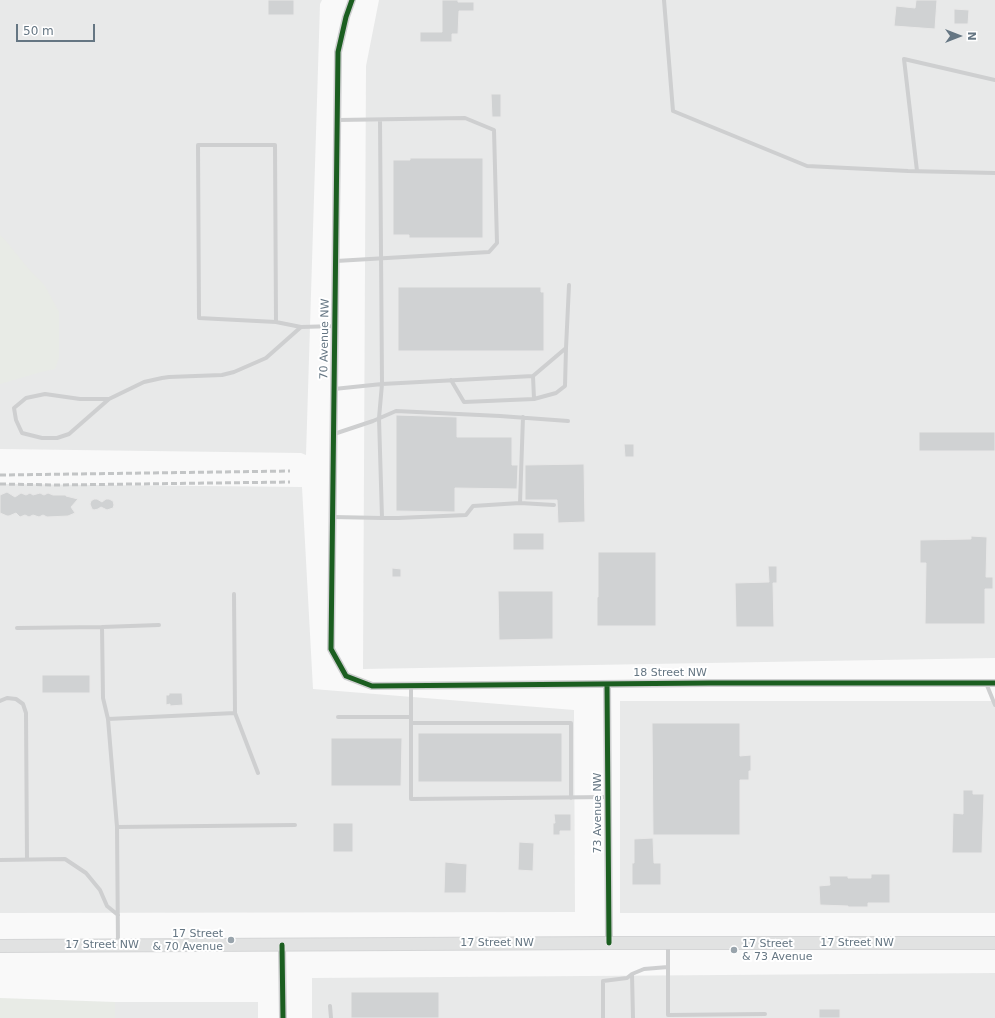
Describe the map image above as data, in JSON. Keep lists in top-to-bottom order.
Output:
{
  "streets": {
    "main road": ["17 Street NW"],
    "street": ["70 Avenue NW", "18 Street NW", "73 Avenue NW"]
  },
  "crossings": [
    ["70 Avenue NW", "18 Street NW"],
    ["18 Street NW", "73 Avenue NW"],
    ["73 Avenue NW", "17 Street NW"]
  ],
  "places": ["17 Street & 70 Avenue", "17 Street & 73 Avenue"],
  "scale_bar": "50 m",
  "north": "right"
}
